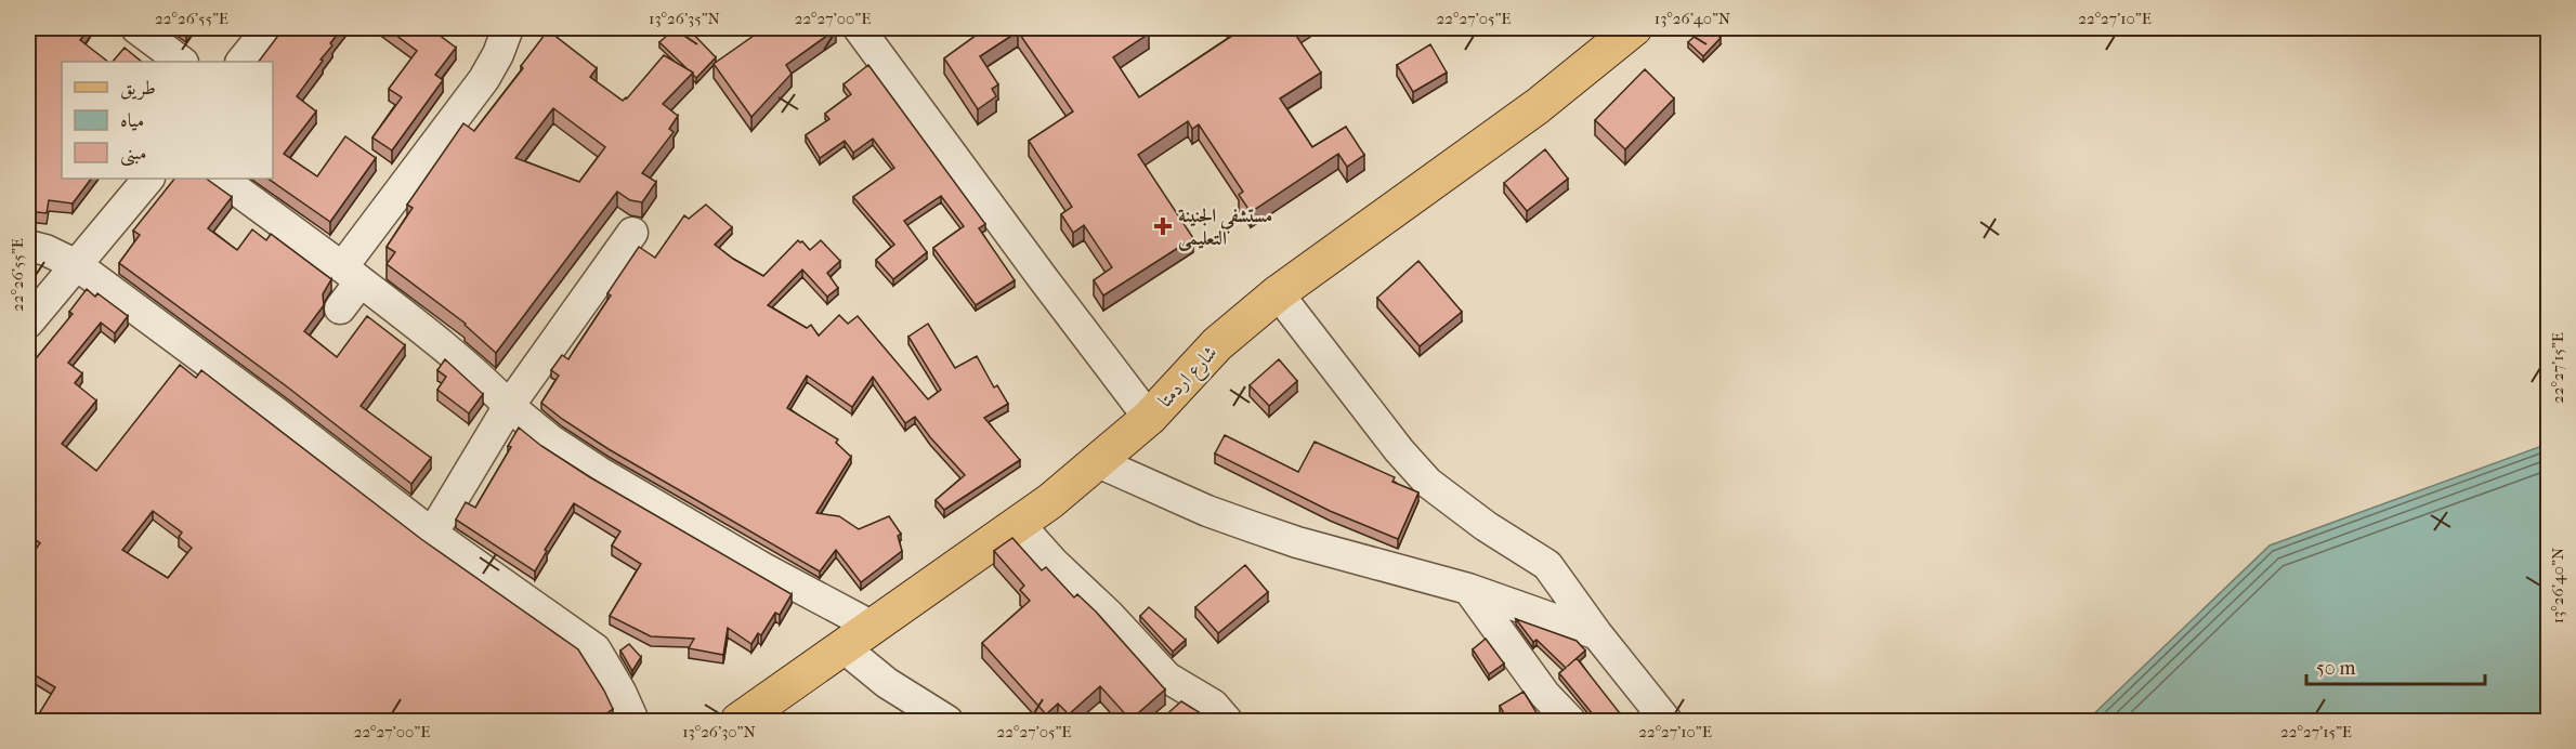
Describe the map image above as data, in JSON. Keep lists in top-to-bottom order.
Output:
{
  "streets": {
    "main road": ["شارع اردمتا"]
  },
  "places": {
    "health": ["مستشفي الجنينة التعليمى"]
  },
  "legend": ["طريق", "مياه", "مبنى"],
  "scale_bar": "50 m",
  "coordinates": [
    "22°26'55\"E",
    "13°26'35\"N",
    "22°27'00\"E",
    "22°27'05\"E",
    "13°26'40\"N",
    "22°27'10\"E",
    "22°27'15\"E",
    "13°26'30\"N"
  ]
}
